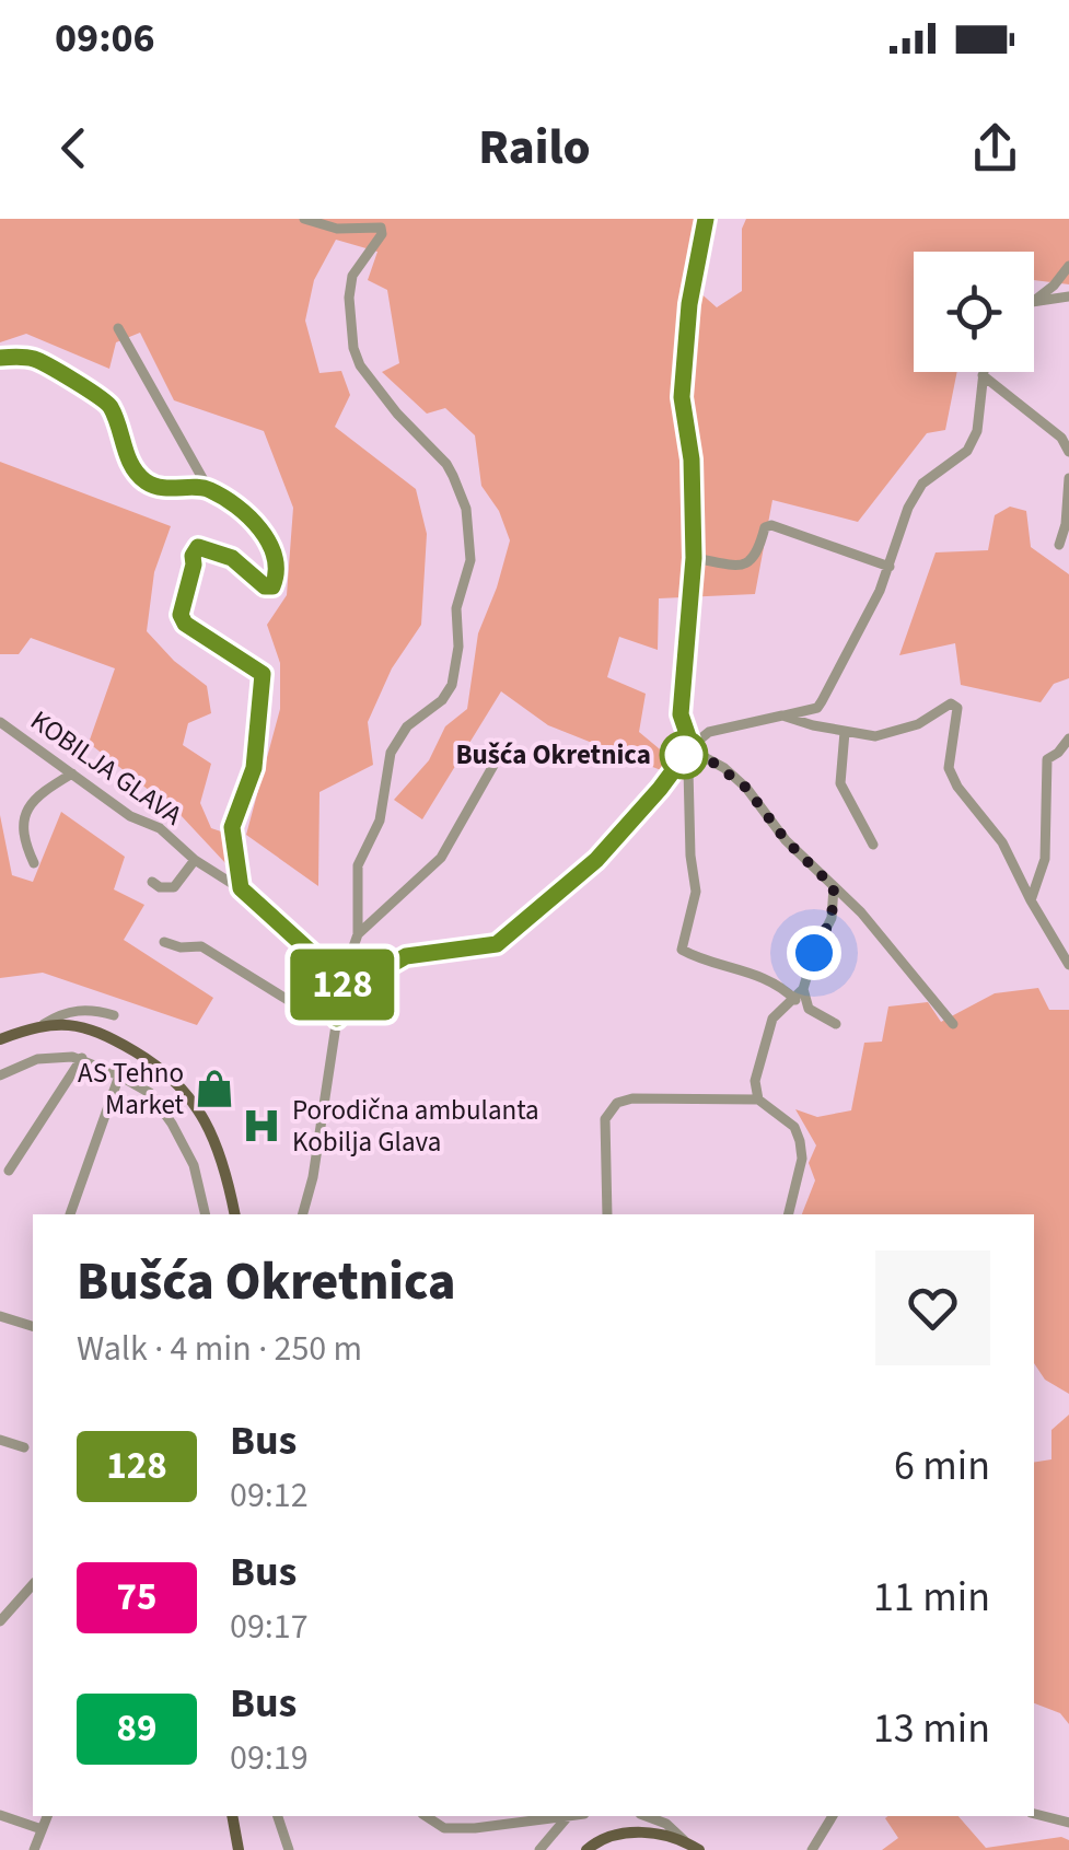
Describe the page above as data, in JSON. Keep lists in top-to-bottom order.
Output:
{
  "streets": {
    "street": ["KOBILJA GLAVA"]
  },
  "places": {
    "other": ["Bušća Okretnica"],
    "shop": ["AS Tehno Market"],
    "hospital": ["Porodična ambulanta Kobilja Glava"]
  },
  "lines": ["bus line 128"],
  "page": {
    "status": "09:06",
    "header": "Railo",
    "on_map": "128",
    "heading": ["Bušća Okretnica", "Walk · 4 min · 250 m"],
    "list": [
      {
        "mark": "128",
        "name": "Bus",
        "note": "09:12",
        "value": "6 min"
      },
      {
        "mark": "75",
        "name": "Bus",
        "note": "09:17",
        "value": "11 min"
      },
      {
        "mark": "89",
        "name": "Bus",
        "note": "09:19",
        "value": "13 min"
      }
    ]
  }
}
